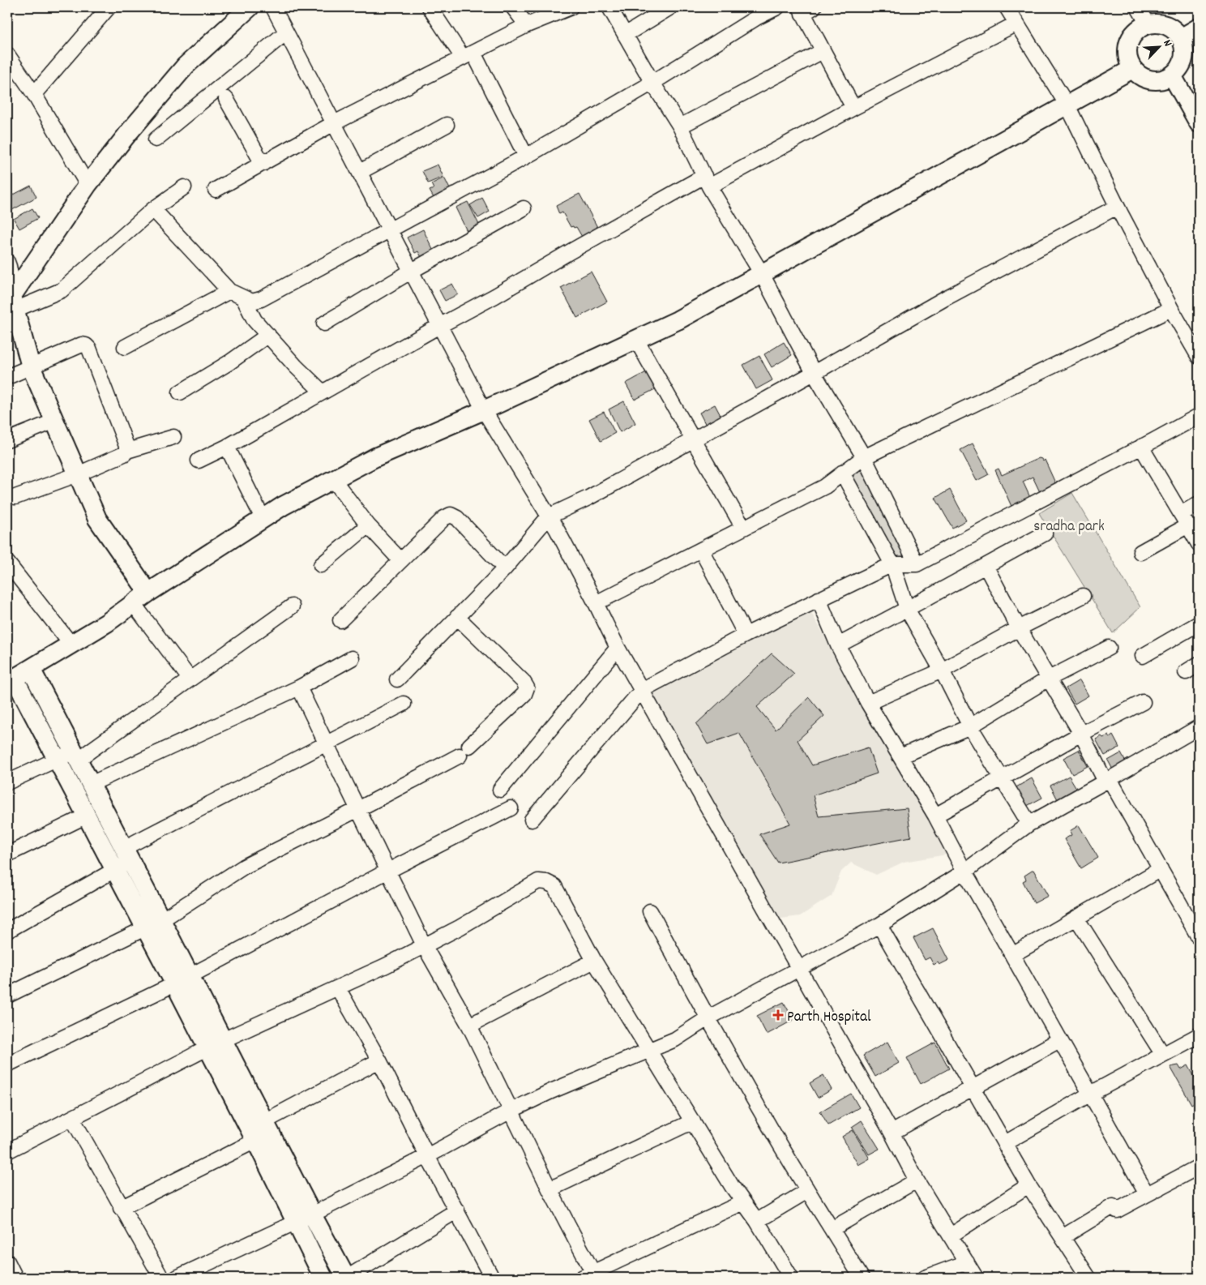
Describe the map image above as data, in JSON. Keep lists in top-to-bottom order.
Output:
{
  "parks": ["sradha park"],
  "places": {
    "health": ["Parth Hospital"]
  },
  "north": "top right"
}
